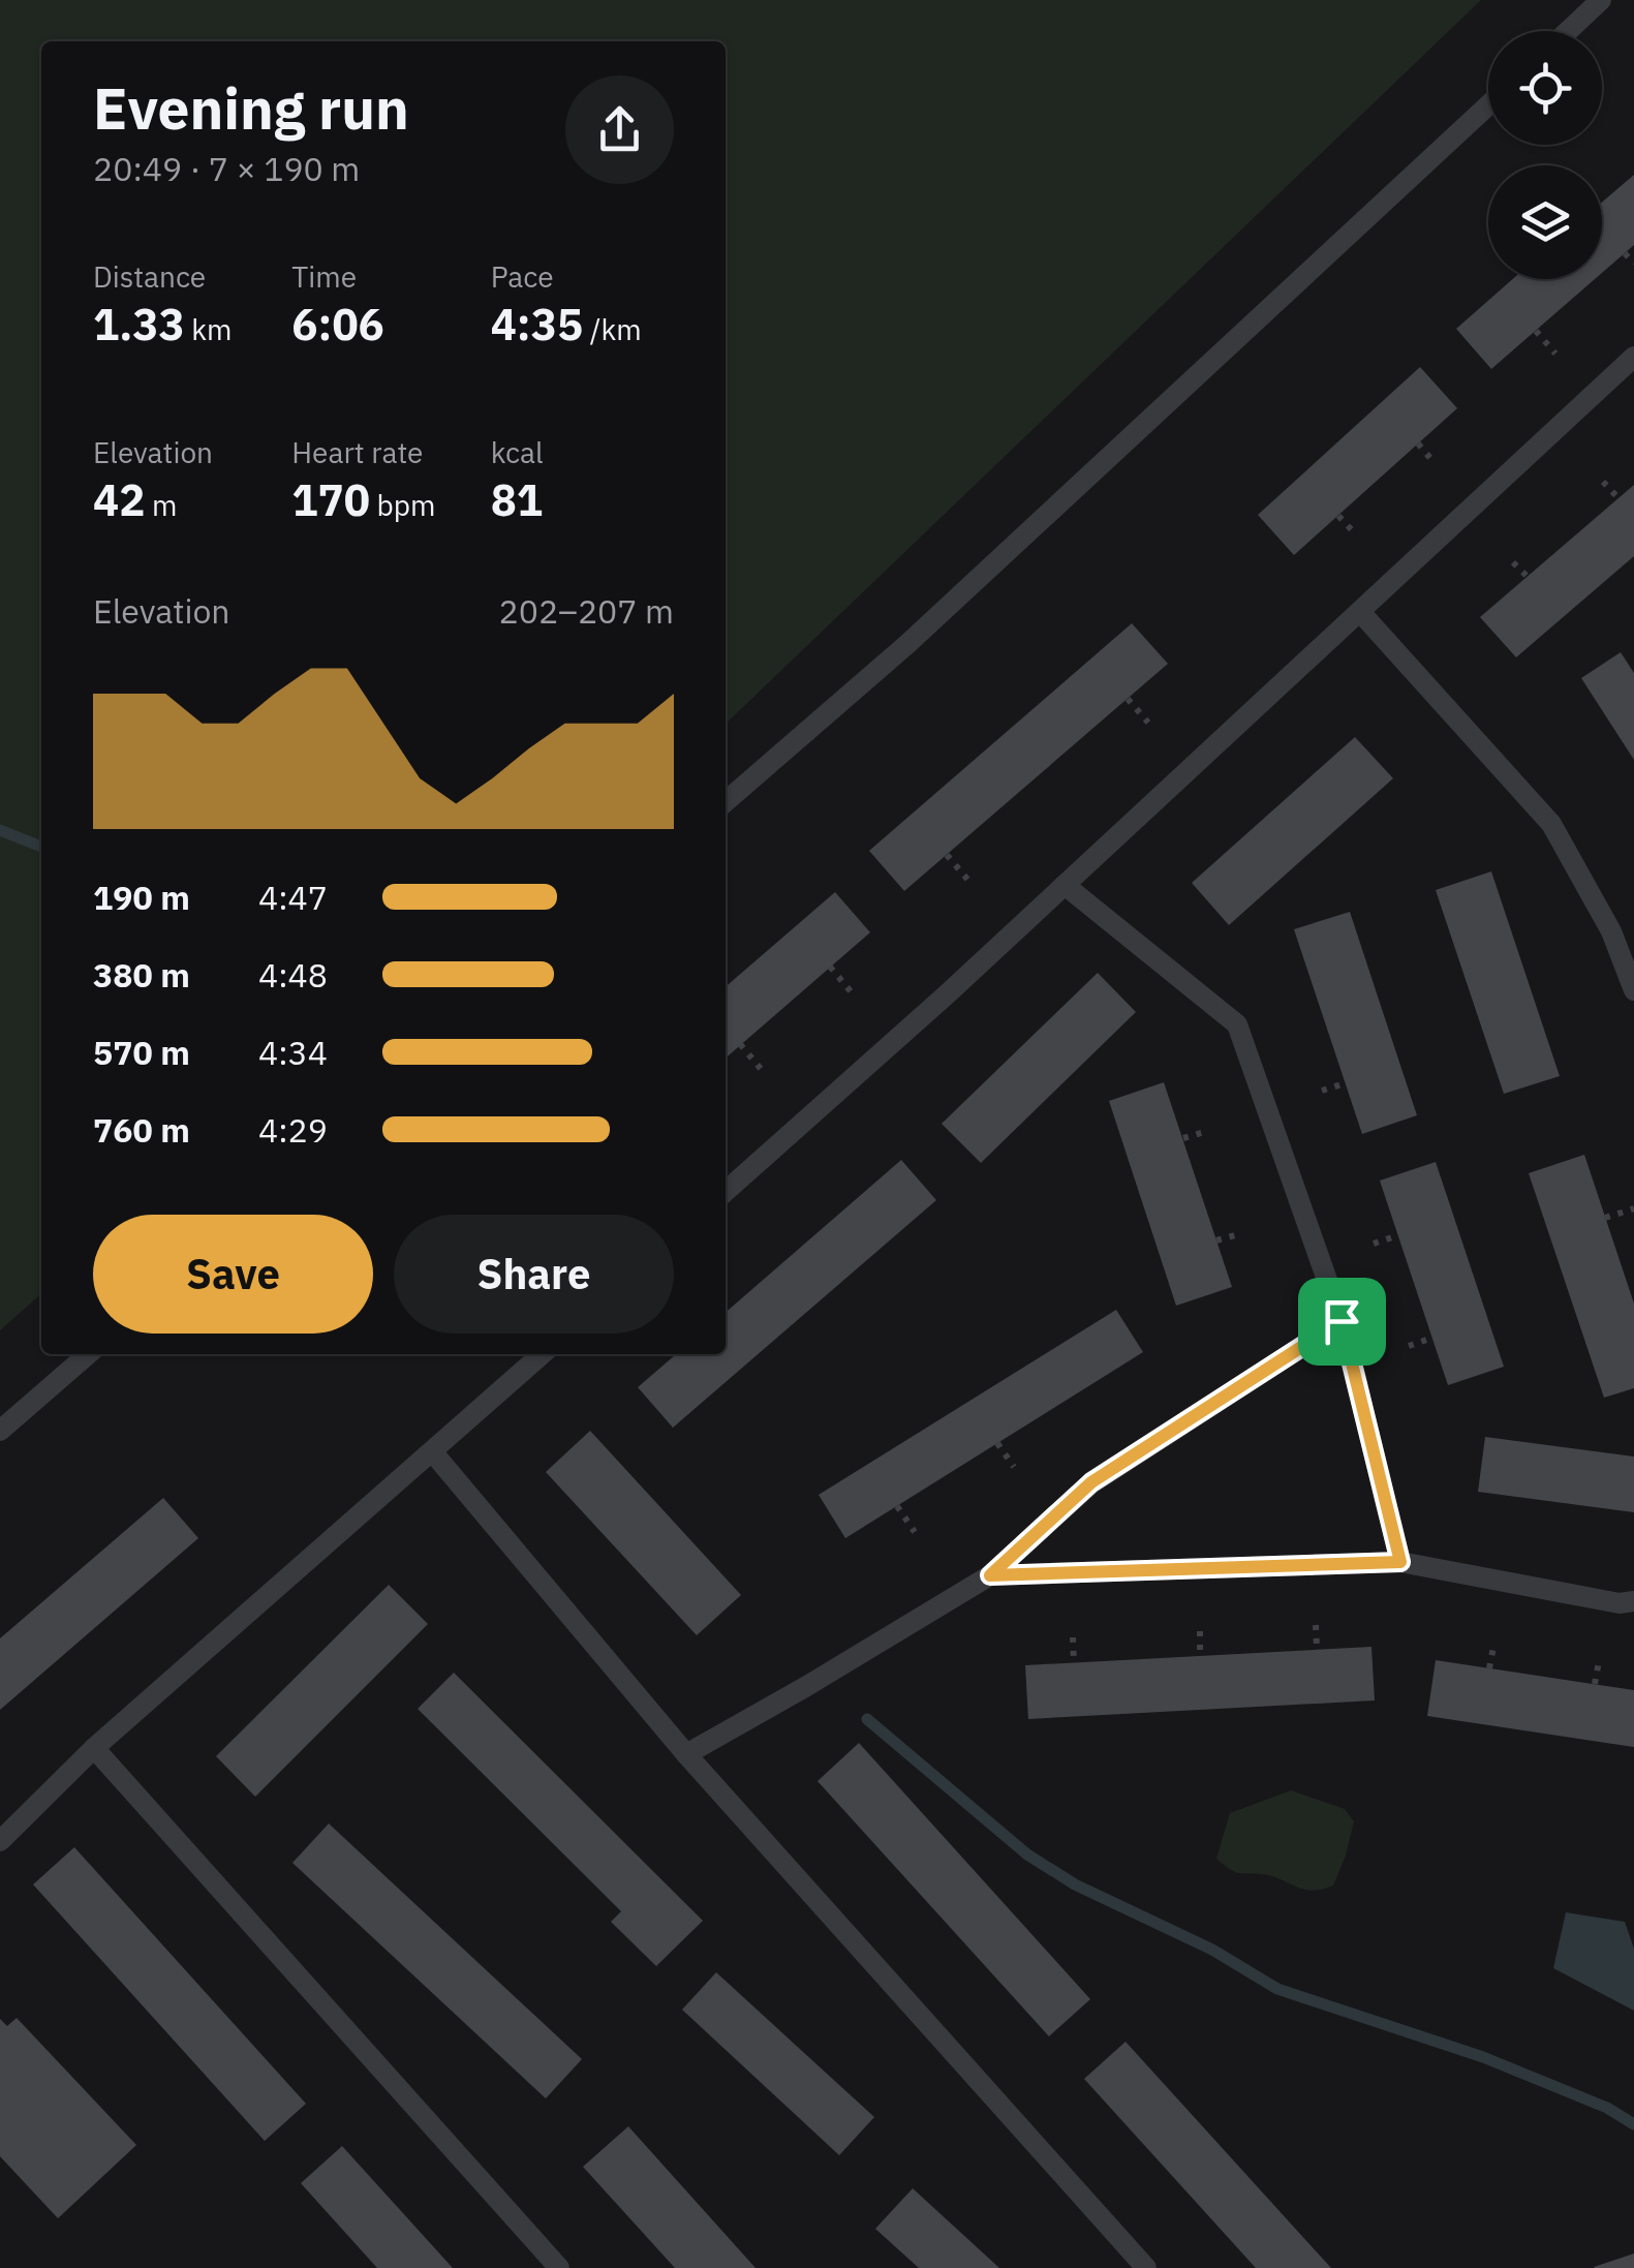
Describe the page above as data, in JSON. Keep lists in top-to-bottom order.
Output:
{
  "page": {
    "heading": ["Evening run", "20:49 · 7 × 190 m"],
    "stats": [
      ["Distance", "1.33 km"],
      ["Time", "6:06"],
      ["Pace", "4:35 /km"],
      ["Elevation", "42 m"],
      ["Heart rate", "170 bpm"],
      ["kcal", "81"]
    ],
    "chart": ["Elevation", "202–207 m"],
    "list": [
      {
        "name": "190 m",
        "note": "4:47"
      },
      {
        "name": "380 m",
        "note": "4:48"
      },
      {
        "name": "570 m",
        "note": "4:34"
      },
      {
        "name": "760 m",
        "note": "4:29"
      }
    ],
    "buttons": ["Save", "Share"]
  }
}
